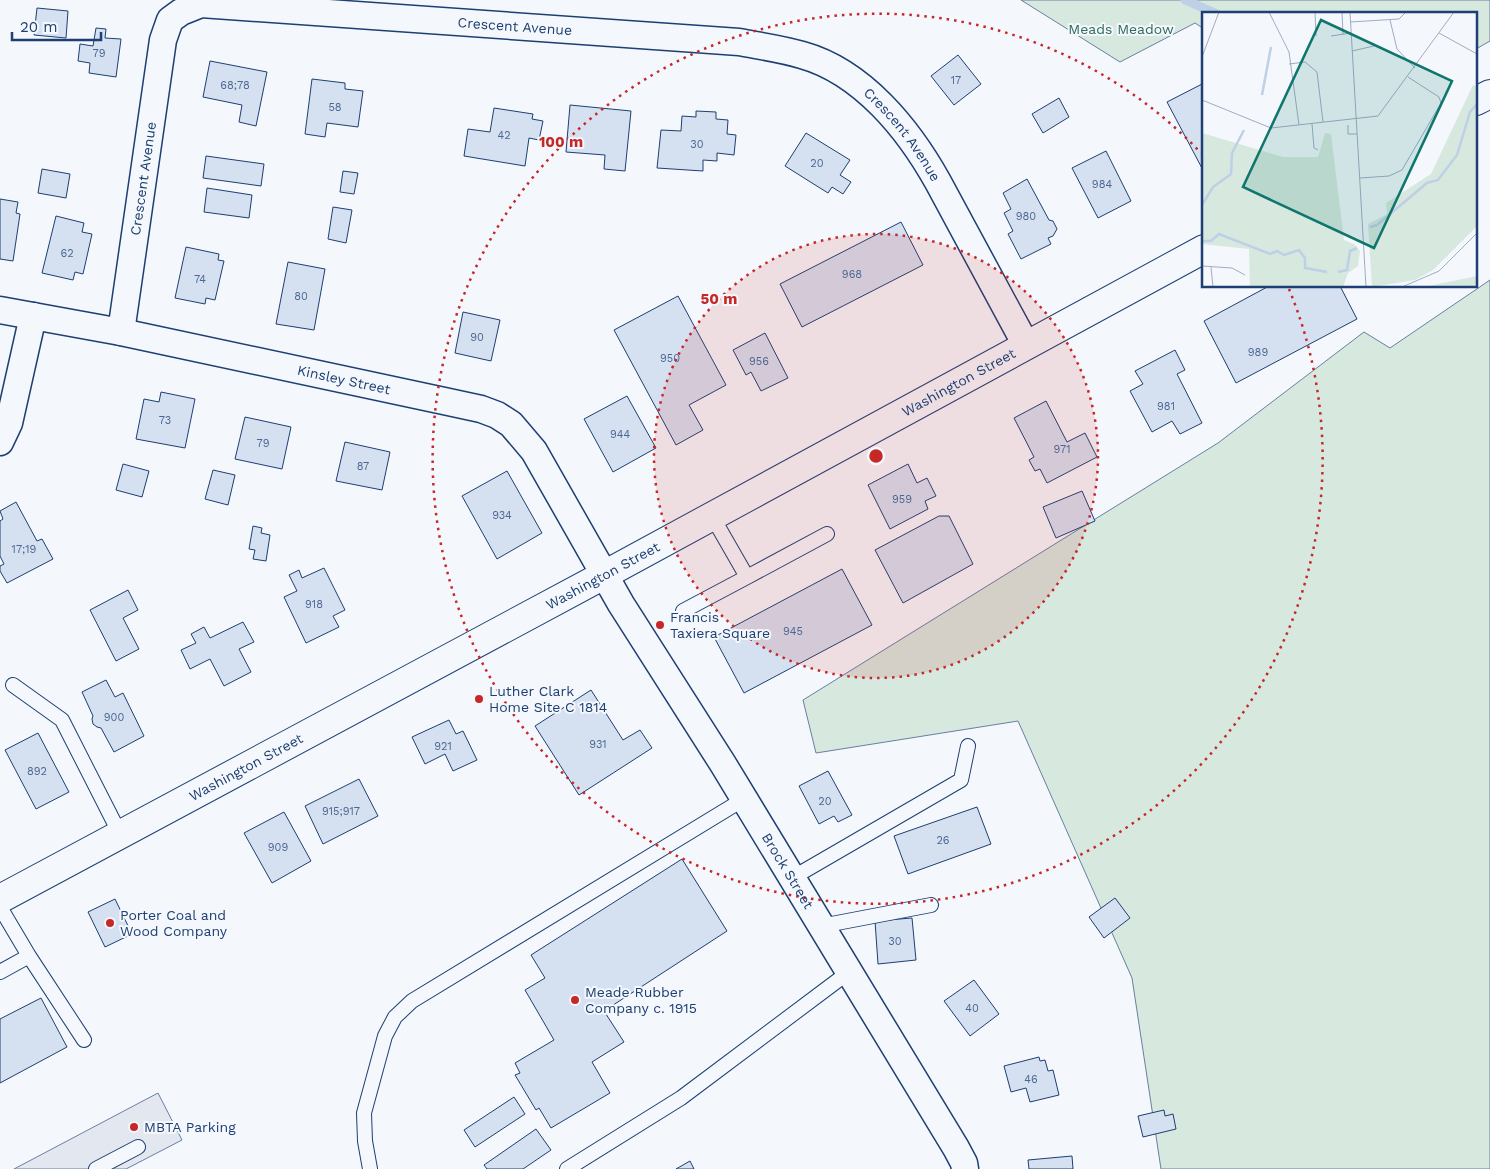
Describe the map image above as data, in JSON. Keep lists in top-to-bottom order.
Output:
{
  "streets": {
    "main road": ["Washington Street"],
    "street": ["Crescent Avenue", "Kinsley Street", "Brock Street"]
  },
  "crossings": [
    ["Crescent Avenue", "Kinsley Street"],
    ["Crescent Avenue", "Washington Street"],
    ["Kinsley Street", "Washington Street"],
    ["Kinsley Street", "Brock Street"],
    ["Washington Street", "Brock Street"]
  ],
  "parks": ["Meads Meadow"],
  "places": [
    "Francis Taxiera Square",
    "Luther Clark Home Site C 1814",
    "Porter Coal and Wood Company",
    "Meade Rubber Company c. 1915",
    "MBTA Parking"
  ],
  "house_numbers": [
    "79",
    "17",
    "68;78",
    "58",
    "42",
    "30",
    "20",
    "984",
    "980",
    "62",
    "968",
    "74",
    "80",
    "90",
    "989",
    "950",
    "956",
    "981",
    "73",
    "944",
    "79",
    "971",
    "87",
    "959",
    "934",
    "17;19",
    "918",
    "945",
    "900",
    "931",
    "921",
    "892",
    "20",
    "915;917",
    "26",
    "909",
    "30",
    "40",
    "46"
  ],
  "scale_bar": "20 m",
  "rings": ["100 m", "50 m"]
}
